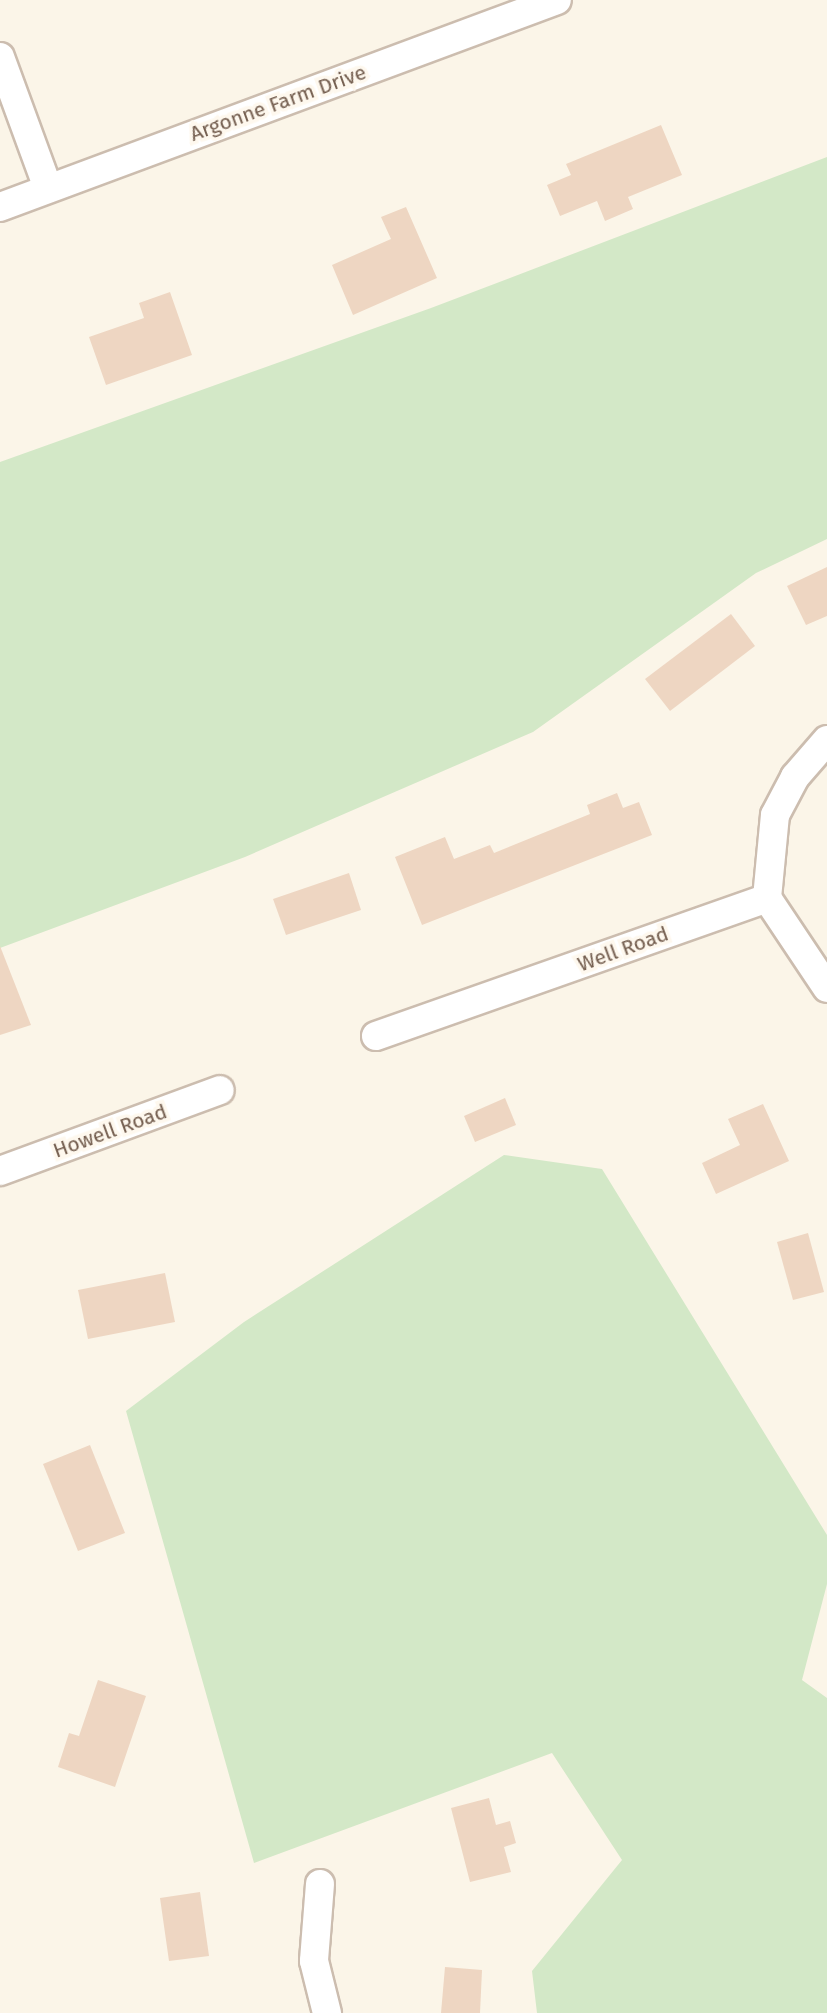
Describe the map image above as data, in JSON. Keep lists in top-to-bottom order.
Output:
{
  "streets": {
    "street": ["Argonne Farm Drive", "Well Road", "Howell Road"]
  }
}
